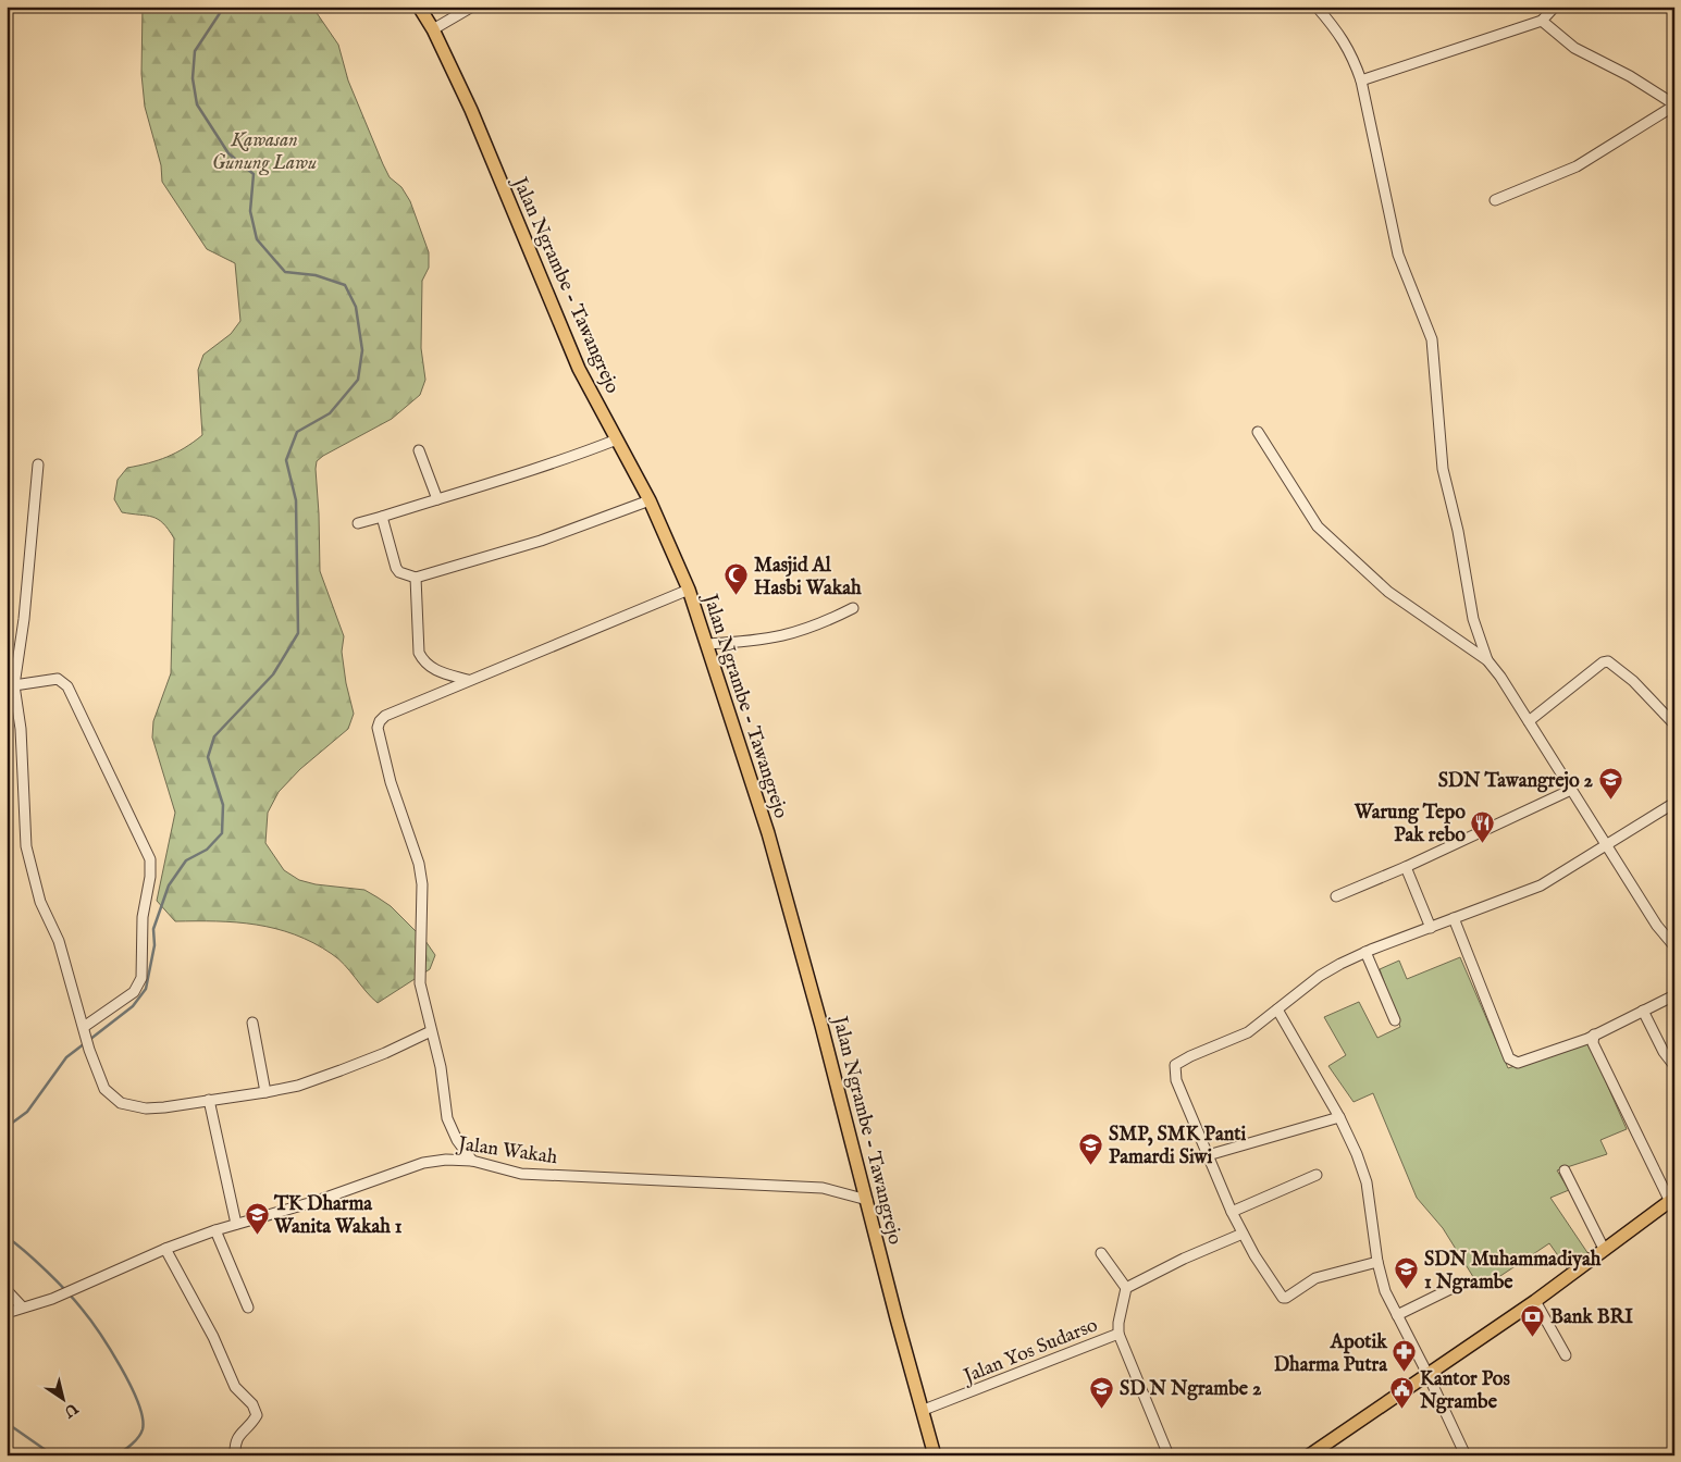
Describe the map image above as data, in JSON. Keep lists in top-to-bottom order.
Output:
{
  "streets": {
    "main road": ["Jalan Ngrambe - Tawangrejo"],
    "street": ["Jalan Wakah", "Jalan Yos Sudarso"]
  },
  "crossings": [
    ["Jalan Ngrambe - Tawangrejo", "Jalan Wakah"],
    ["Jalan Ngrambe - Tawangrejo", "Jalan Yos Sudarso"]
  ],
  "parks": ["Kawasan Gunung Lawu"],
  "places": {
    "mosque": ["Masjid Al Hasbi Wakah"],
    "school or university": [
      "SDN Tawangrejo 2",
      "SMP, SMK Panti Pamardi Siwi",
      "TK Dharma Wanita Wakah 1",
      "SDN Muhammadiyah 1 Ngrambe",
      "SD N Ngrambe 2"
    ],
    "restaurant": ["Warung Tepo Pak rebo"],
    "bank": ["Bank BRI"],
    "pharmacy": ["Apotik Dharma Putra"],
    "public building": ["Kantor Pos Ngrambe"]
  },
  "north": "bottom right"
}
